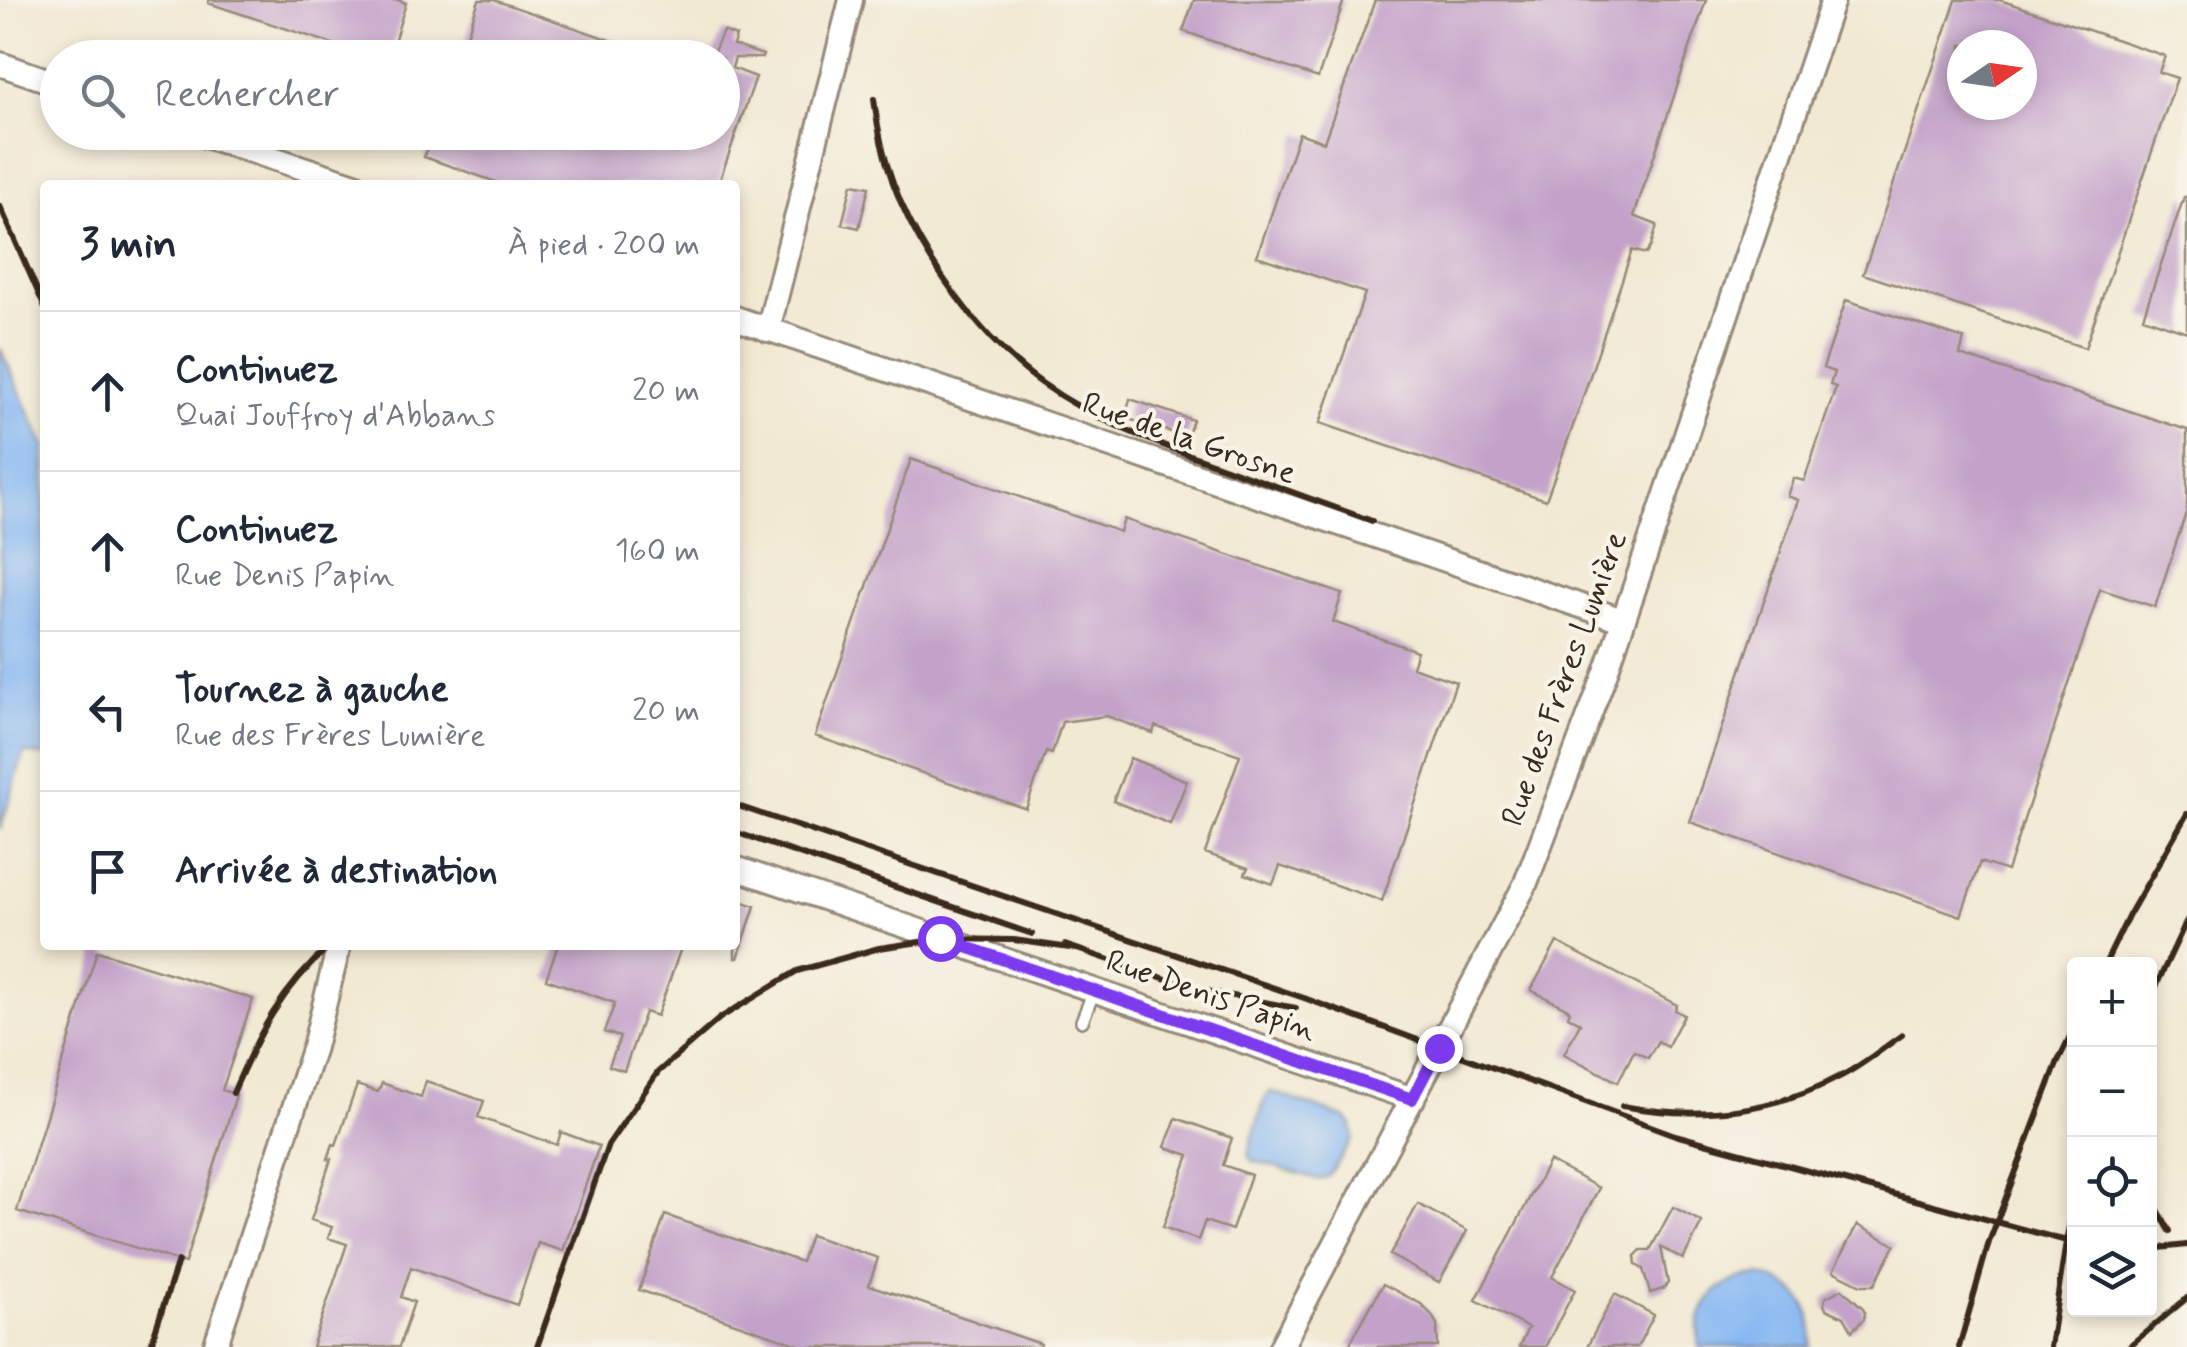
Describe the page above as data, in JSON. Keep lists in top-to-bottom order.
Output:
{
  "streets": {
    "street": ["Rue de la Grosne", "Rue des Frères Lumière", "Rue Denis Papin"]
  },
  "crossings": [
    ["Rue de la Grosne", "Rue des Frères Lumière"],
    ["Rue des Frères Lumière", "Rue Denis Papin"]
  ],
  "north": "right",
  "page": {
    "search": "Rechercher",
    "heading": ["3 min", "À pied · 200 m"],
    "list": [
      ["Continuez", "Quai Jouffroy d'Abbans", "20 m"],
      ["Continuez", "Rue Denis Papin", "160 m"],
      ["Tournez à gauche", "Rue des Frères Lumière", "20 m"],
      "Arrivée à destination"
    ],
    "map_buttons": ["+", "−"]
  }
}
